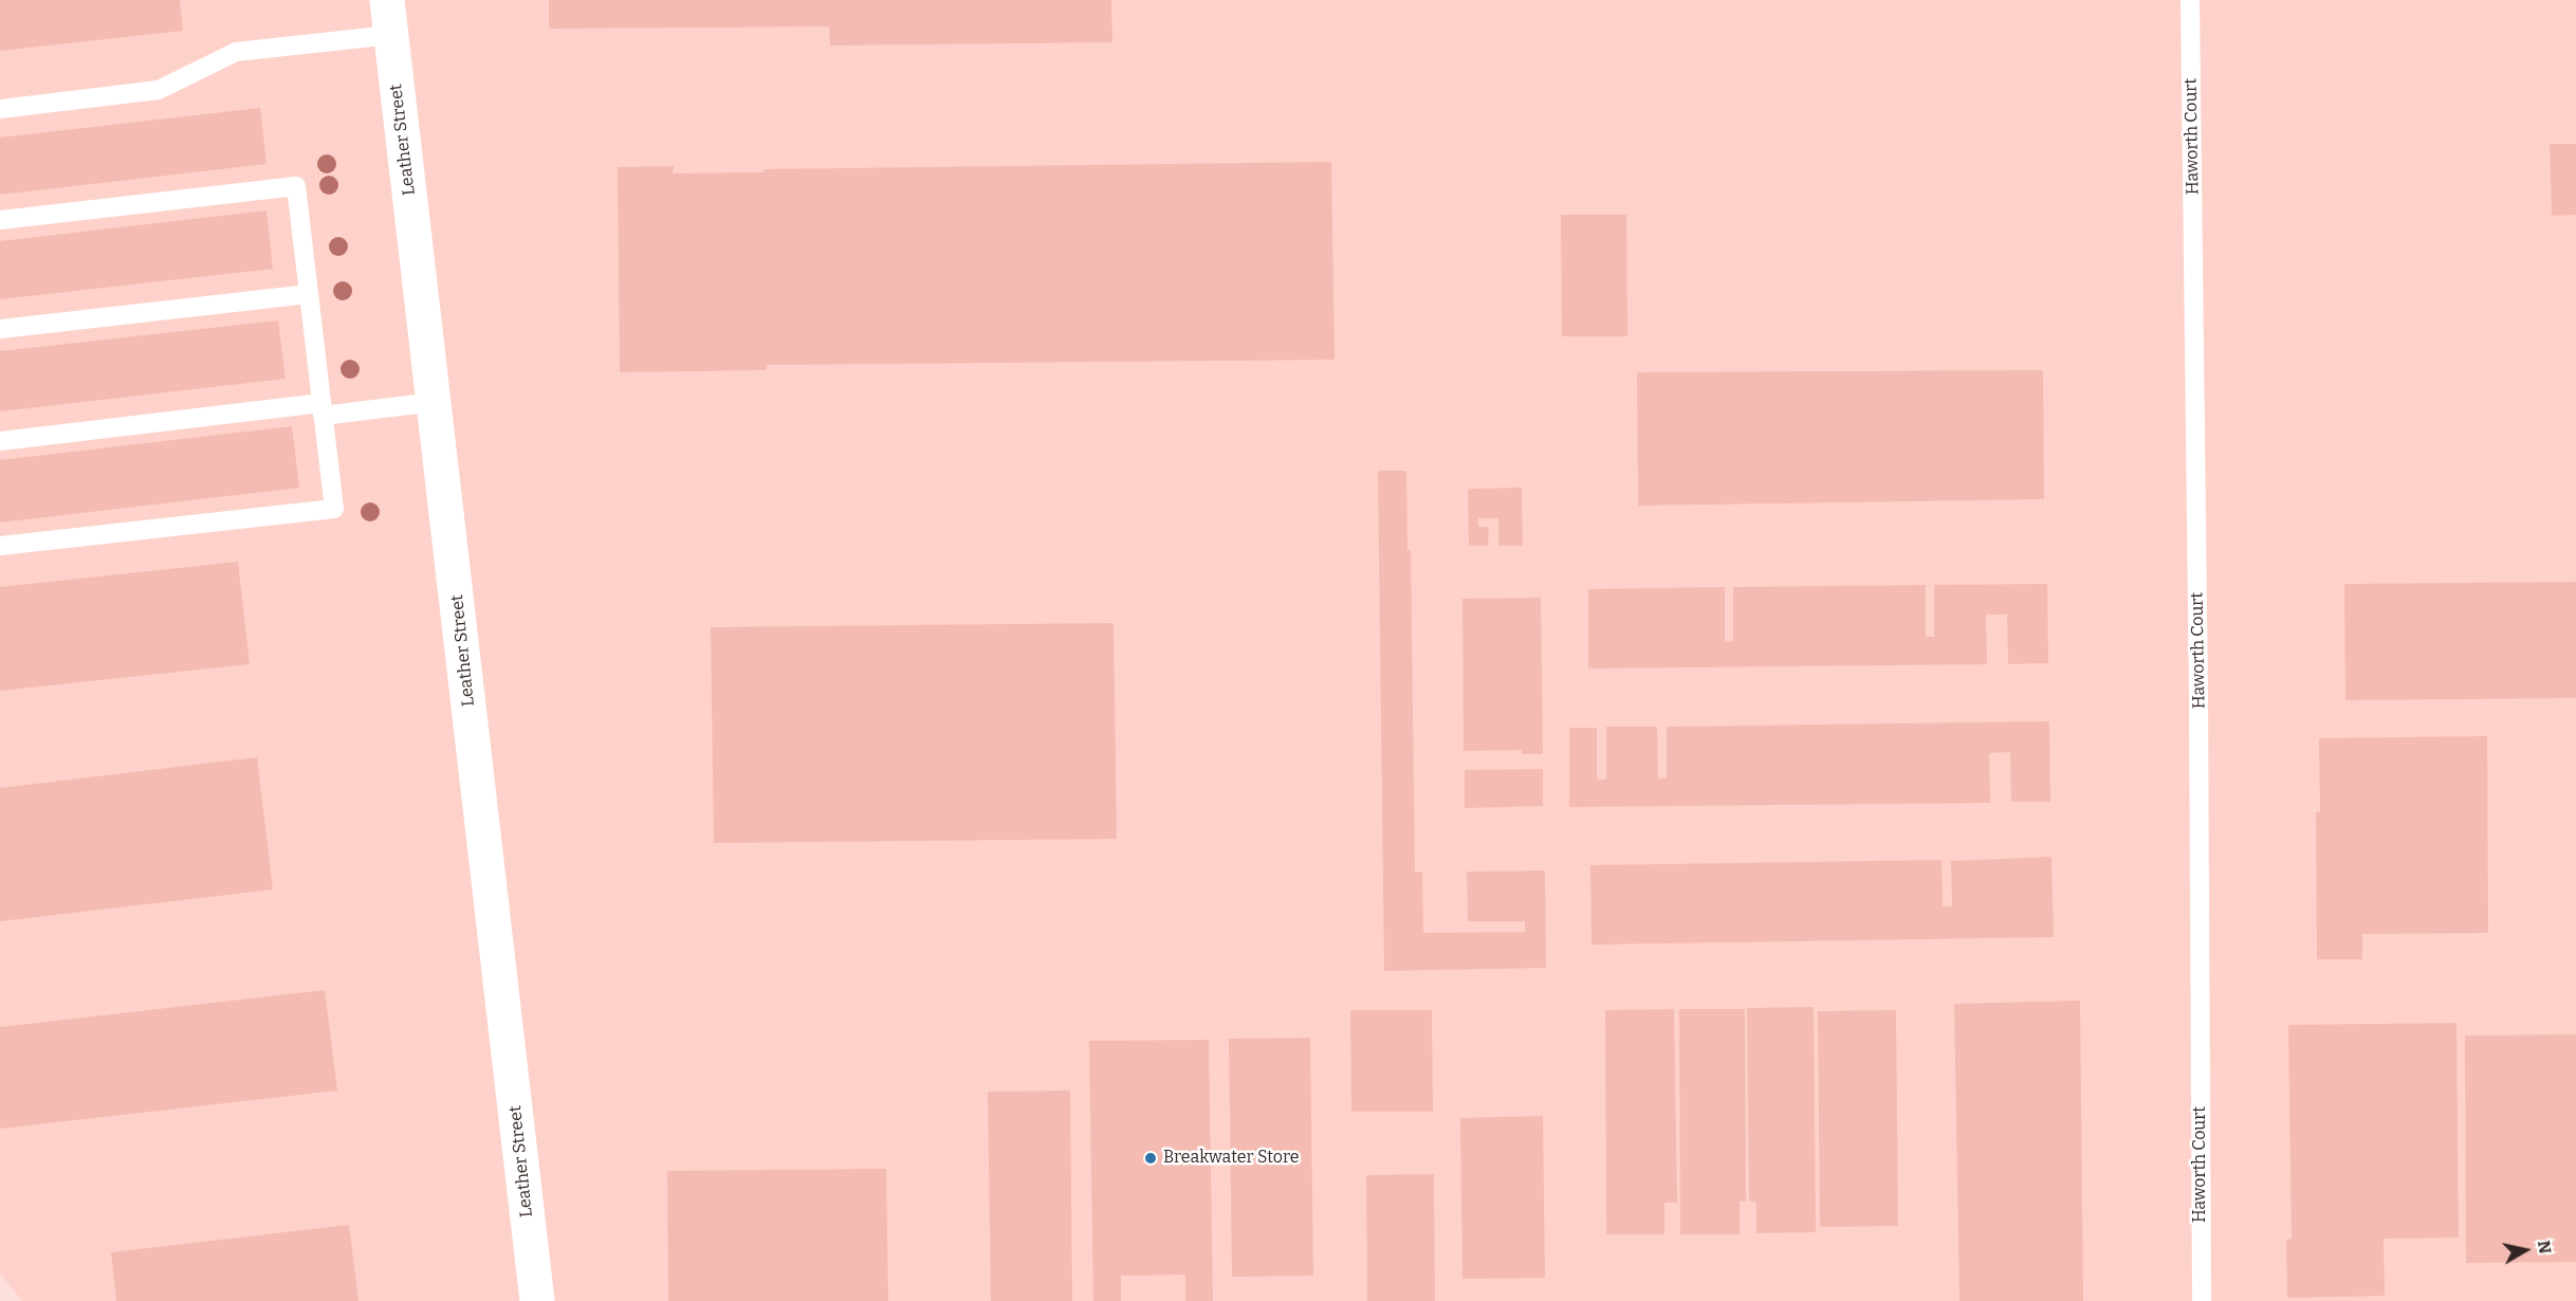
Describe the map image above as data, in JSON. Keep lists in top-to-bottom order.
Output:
{
  "streets": {
    "street": ["Leather Street"],
    "lane": ["Haworth Court"]
  },
  "places": ["Breakwater Store"],
  "north": "right"
}
